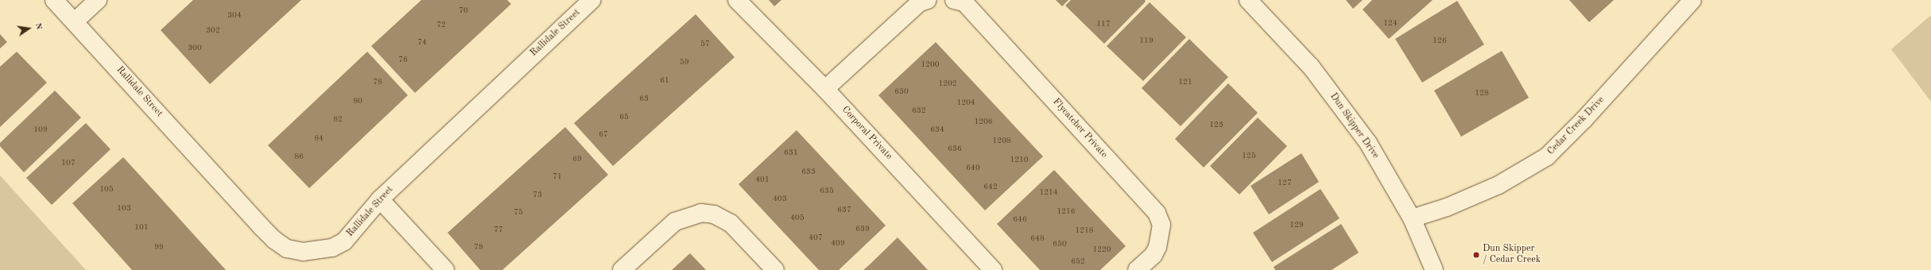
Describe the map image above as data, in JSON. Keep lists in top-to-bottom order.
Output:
{
  "streets": {
    "street": [
      "Rallidale Street",
      "Dun Skipper Drive",
      "Cedar Creek Drive",
      "Flycatcher Private",
      "Corporal Private"
    ]
  },
  "crossings": [
    ["Dun Skipper Drive", "Cedar Creek Drive"]
  ],
  "places": ["Dun Skipper / Cedar Creek"],
  "house_numbers": [
    "70",
    "304",
    "124",
    "117",
    "72",
    "302",
    "119",
    "126",
    "74",
    "57",
    "300",
    "76",
    "59",
    "1200",
    "61",
    "78",
    "121",
    "1202",
    "630",
    "128",
    "63",
    "80",
    "1204",
    "632",
    "65",
    "82",
    "1206",
    "123",
    "109",
    "634",
    "67",
    "84",
    "1208",
    "636",
    "631",
    "125",
    "86",
    "69",
    "1210",
    "107",
    "640",
    "633",
    "71",
    "401",
    "127",
    "642",
    "105",
    "635",
    "1214",
    "73",
    "403",
    "103",
    "637",
    "1216",
    "75",
    "405",
    "646",
    "129",
    "101",
    "639",
    "77",
    "1218",
    "407",
    "648",
    "409",
    "650",
    "99",
    "79",
    "1220",
    "652"
  ],
  "north": "right"
}
